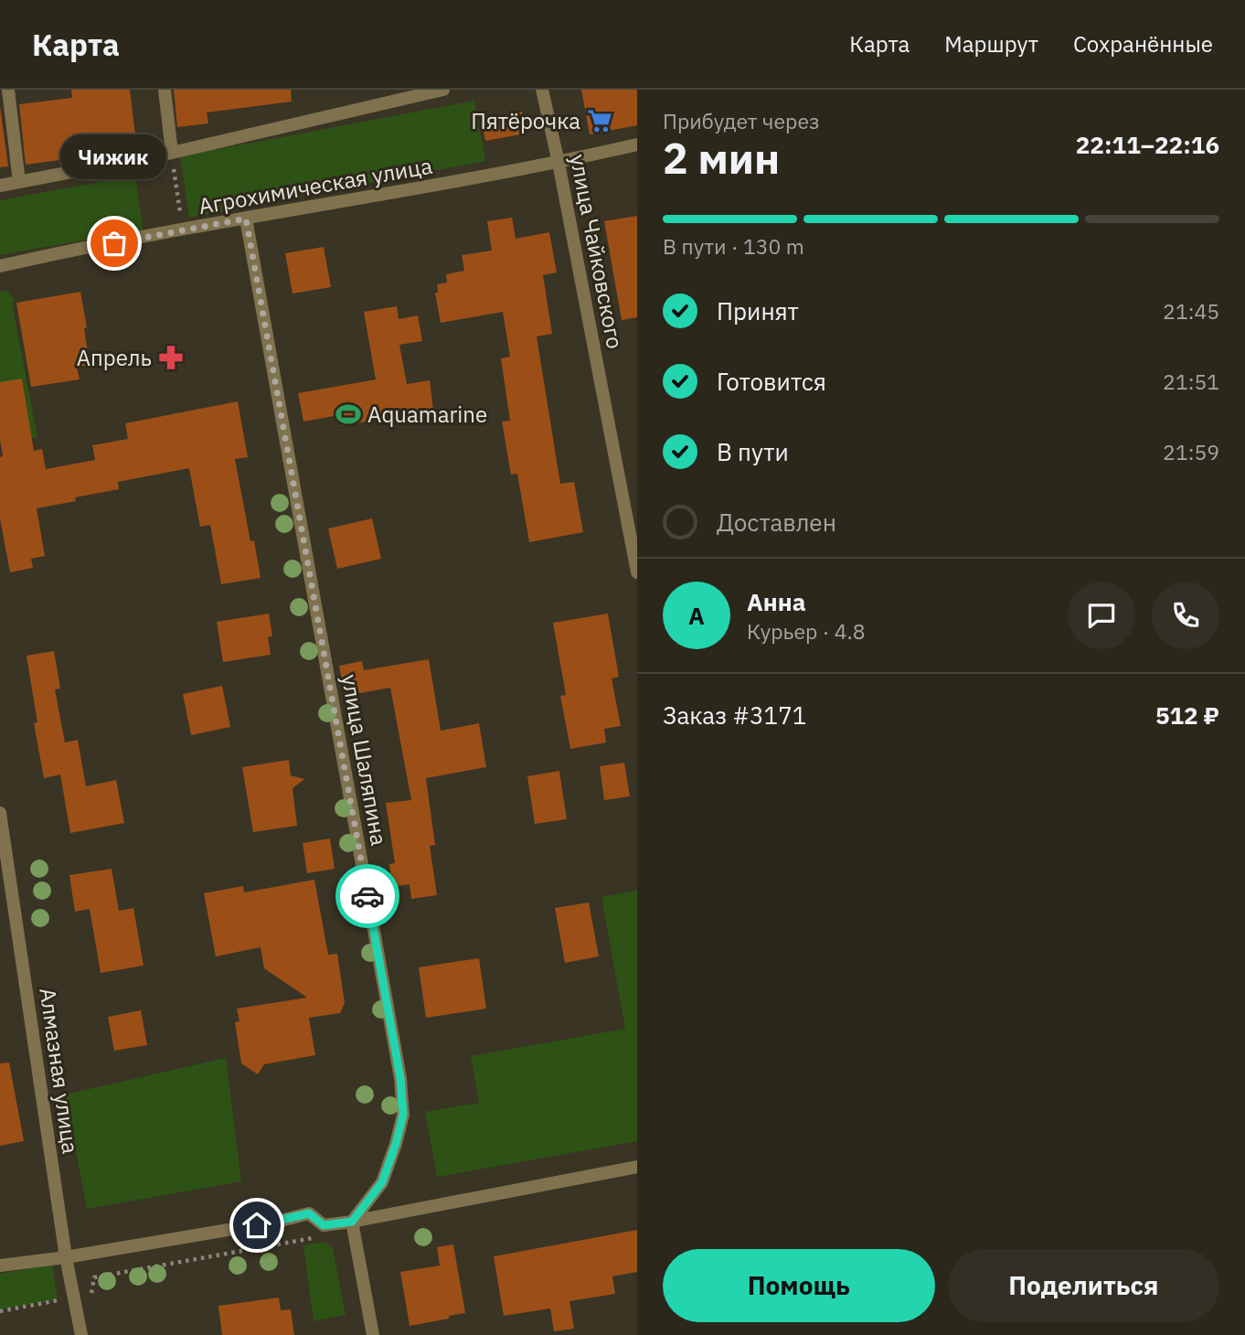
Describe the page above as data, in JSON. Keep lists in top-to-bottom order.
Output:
{
  "streets": {
    "street": [
      "Агрохимическая улица",
      "улица Чайковского",
      "улица Шаляпина",
      "Алмазная улица"
    ]
  },
  "crossings": [
    ["Агрохимическая улица", "улица Чайковского"],
    ["Агрохимическая улица", "улица Шаляпина"]
  ],
  "places": {
    "supermarket": ["Пятёрочка"],
    "other": ["Чижик"],
    "pharmacy": ["Апрель"],
    "sports": ["Aquamarine"]
  },
  "page": {
    "header": "Карта",
    "nav": ["Карта", "Маршрут", "Сохранённые"],
    "heading": ["2 мин", "Прибудет через", "22:11–22:16"],
    "panel": [
      "Анна",
      "Курьер · 4.8",
      "Заказ #3171",
      "512 ₽"
    ],
    "bubble": "Чижик",
    "bar": "В пути · 130 m",
    "list": [
      ["Принят", "21:45"],
      ["Готовится", "21:51"],
      ["В пути", "21:59"],
      "Доставлен"
    ],
    "round": "А",
    "buttons": ["Помощь", "Поделиться"]
  }
}
